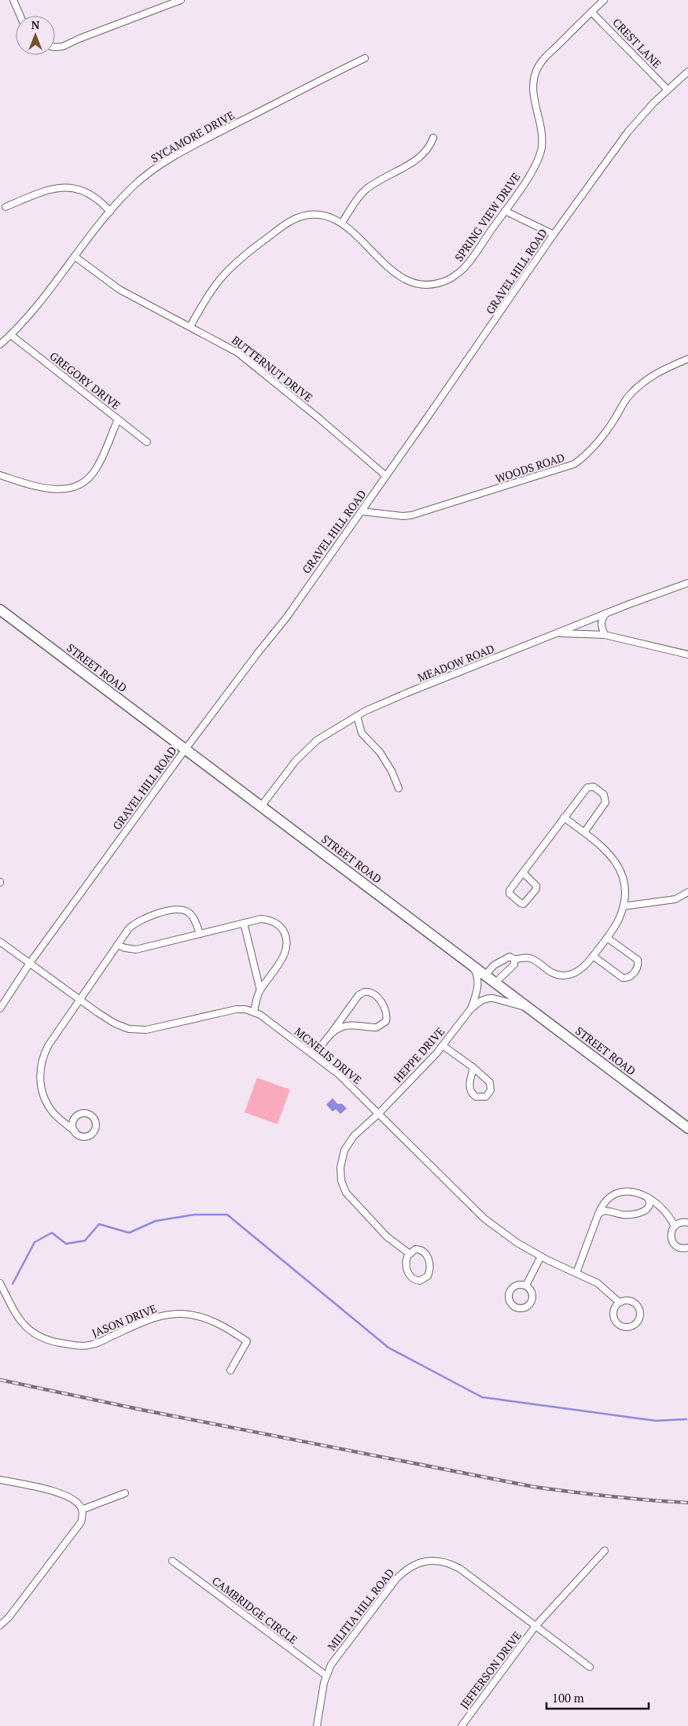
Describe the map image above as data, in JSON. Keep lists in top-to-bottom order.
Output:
{
  "streets": {
    "main road": ["STREET ROAD"],
    "street": [
      "CREST LANE",
      "SYCAMORE DRIVE",
      "SPRING VIEW DRIVE",
      "GRAVEL HILL ROAD",
      "BUTTERNUT DRIVE",
      "GREGORY DRIVE",
      "WOODS ROAD",
      "MEADOW ROAD",
      "HEPPE DRIVE",
      "MCNELIS DRIVE",
      "JASON DRIVE",
      "MILITIA HILL ROAD",
      "CAMBRIDGE CIRCLE",
      "JEFFERSON DRIVE"
    ]
  },
  "crossings": [
    ["CREST LANE", "SPRING VIEW DRIVE"],
    ["CREST LANE", "GRAVEL HILL ROAD"],
    ["SYCAMORE DRIVE", "BUTTERNUT DRIVE"],
    ["SYCAMORE DRIVE", "GREGORY DRIVE"],
    ["SPRING VIEW DRIVE", "BUTTERNUT DRIVE"],
    ["GRAVEL HILL ROAD", "BUTTERNUT DRIVE"],
    ["GRAVEL HILL ROAD", "WOODS ROAD"],
    ["GRAVEL HILL ROAD", "STREET ROAD"],
    ["MEADOW ROAD", "STREET ROAD"],
    ["STREET ROAD", "HEPPE DRIVE"],
    ["HEPPE DRIVE", "MCNELIS DRIVE"],
    ["MILITIA HILL ROAD", "CAMBRIDGE CIRCLE"],
    ["MILITIA HILL ROAD", "JEFFERSON DRIVE"]
  ],
  "scale_bar": "100 m",
  "north": "top"
}
